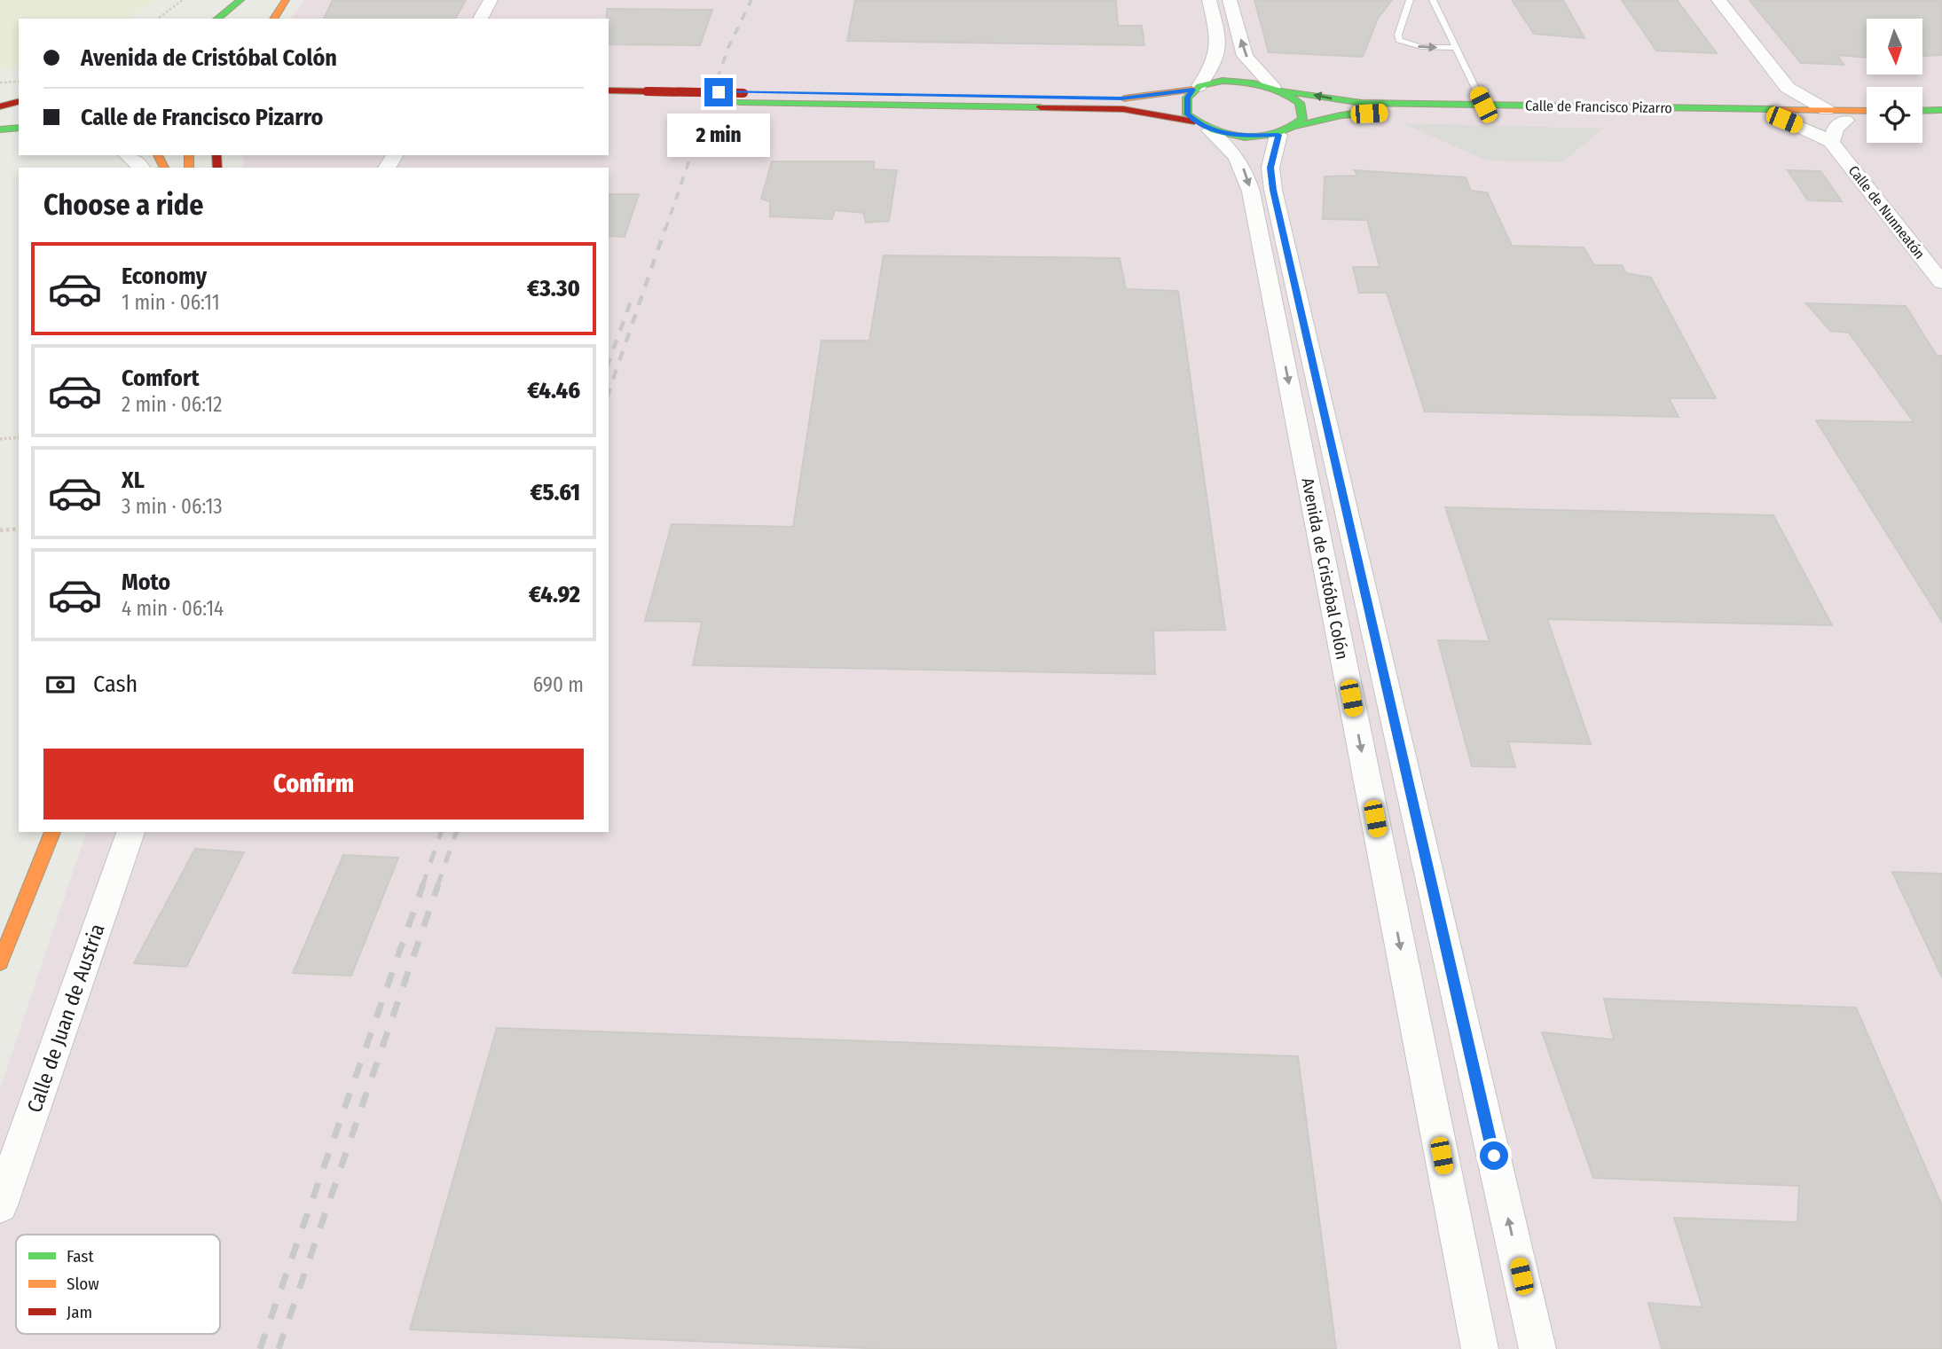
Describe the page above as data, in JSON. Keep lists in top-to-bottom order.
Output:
{
  "streets": {
    "main road": ["Calle de Francisco Pizarro"],
    "street": ["Calle de Nunneatón", "Avenida de Cristóbal Colón", "Calle de Juan de Austria"]
  },
  "crossings": [
    ["Calle de Francisco Pizarro", "Calle de Nunneatón"],
    ["Calle de Francisco Pizarro", "Avenida de Cristóbal Colón"]
  ],
  "legend": ["Fast", "Slow", "Jam"],
  "north": "bottom",
  "page": {
    "banner": ["Avenida de Cristóbal Colón", "Calle de Francisco Pizarro"],
    "bubble": "2 min",
    "heading": "Choose a ride",
    "list": [
      {
        "name": "Economy",
        "note": "1 min · 06:11",
        "value": "€3.30"
      },
      {
        "name": "Comfort",
        "note": "2 min · 06:12",
        "value": "€4.46"
      },
      {
        "name": "XL",
        "note": "3 min · 06:13",
        "value": "€5.61"
      },
      {
        "name": "Moto",
        "note": "4 min · 06:14",
        "value": "€4.92"
      }
    ],
    "pay": ["Cash", "690 m"],
    "buttons": "Confirm"
  }
}
